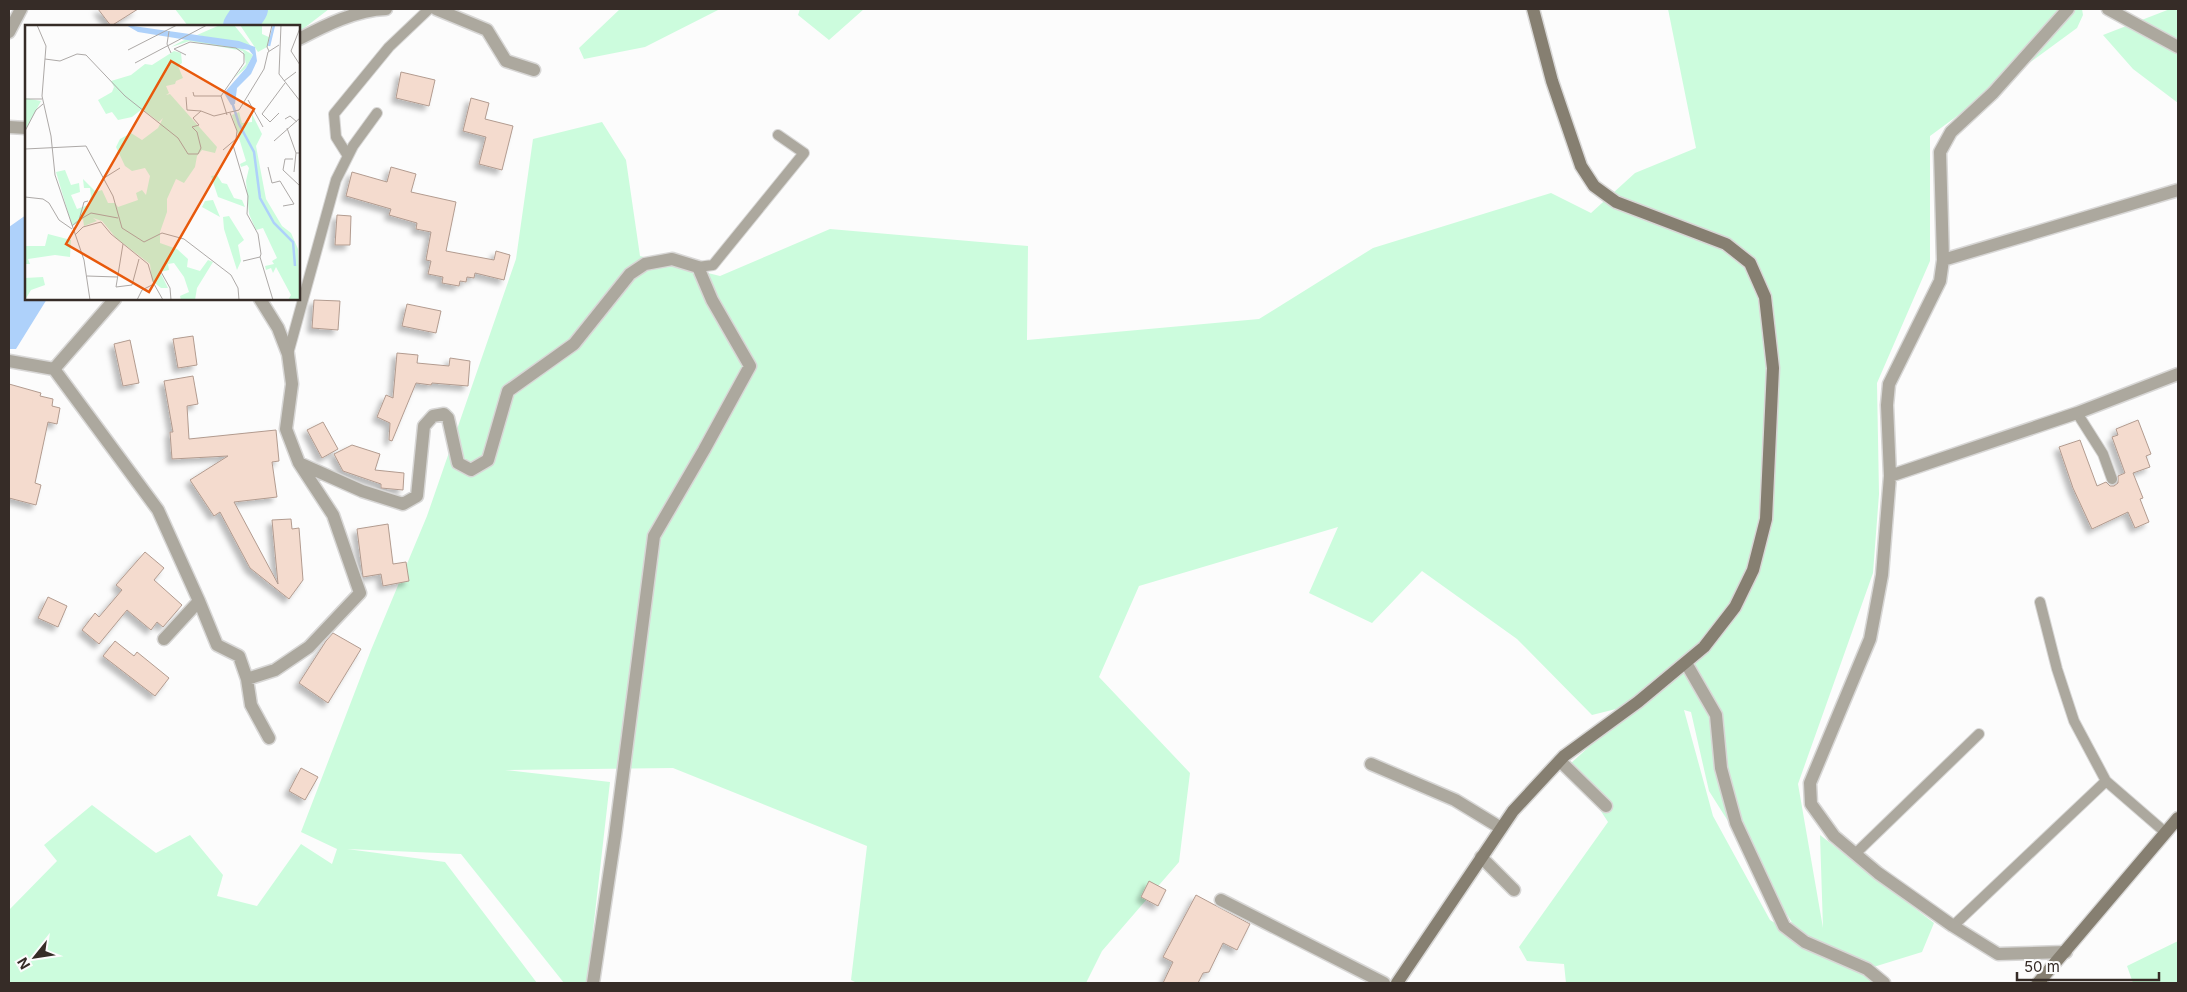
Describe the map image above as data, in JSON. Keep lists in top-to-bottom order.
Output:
{
  "scale_bar": "50 m",
  "north": "bottom left"
}
